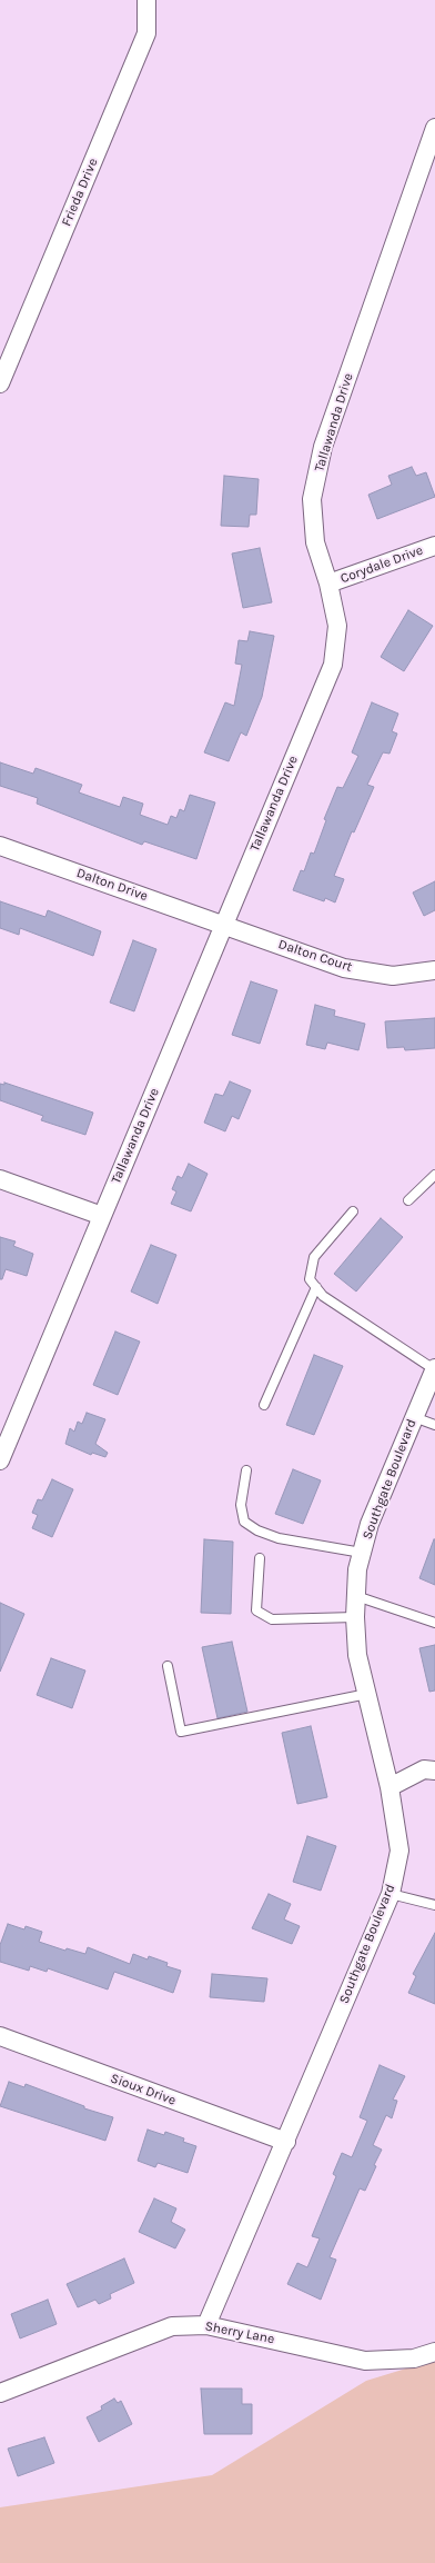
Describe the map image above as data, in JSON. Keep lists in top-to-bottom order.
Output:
{
  "streets": {
    "street": [
      "Frieda Drive",
      "Tallawanda Drive",
      "Corydale Drive",
      "Dalton Drive",
      "Dalton Court",
      "Southgate Boulevard",
      "Sioux Drive",
      "Sherry Lane"
    ]
  },
  "crossings": [
    ["Tallawanda Drive", "Corydale Drive"],
    ["Tallawanda Drive", "Dalton Drive"],
    ["Tallawanda Drive", "Dalton Court"],
    ["Dalton Drive", "Dalton Court"],
    ["Southgate Boulevard", "Sioux Drive"],
    ["Southgate Boulevard", "Sherry Lane"]
  ]
}
